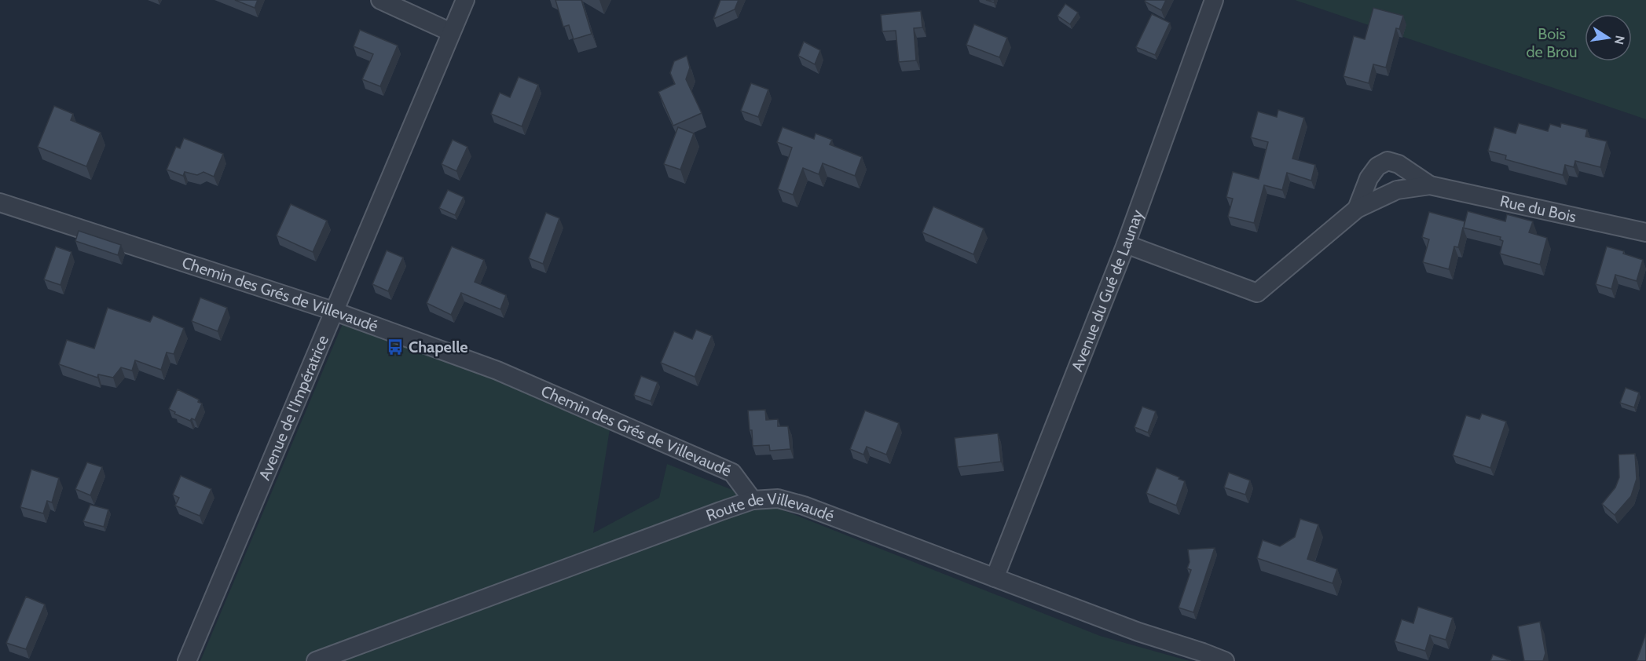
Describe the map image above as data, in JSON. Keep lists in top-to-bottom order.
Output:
{
  "streets": {
    "street": [
      "Rue du Bois",
      "Avenue du Gué de Launay",
      "Chemin des Grés de Villevaudé",
      "Avenue de l'Impératrice",
      "Route de Villevaudé"
    ]
  },
  "crossings": [
    ["Rue du Bois", "Avenue du Gué de Launay"],
    ["Avenue du Gué de Launay", "Route de Villevaudé"],
    ["Chemin des Grés de Villevaudé", "Avenue de l'Impératrice"],
    ["Chemin des Grés de Villevaudé", "Route de Villevaudé"]
  ],
  "parks": ["Bois de Brou"],
  "places": {
    "bus stop": ["Chapelle"]
  },
  "north": "right"
}
